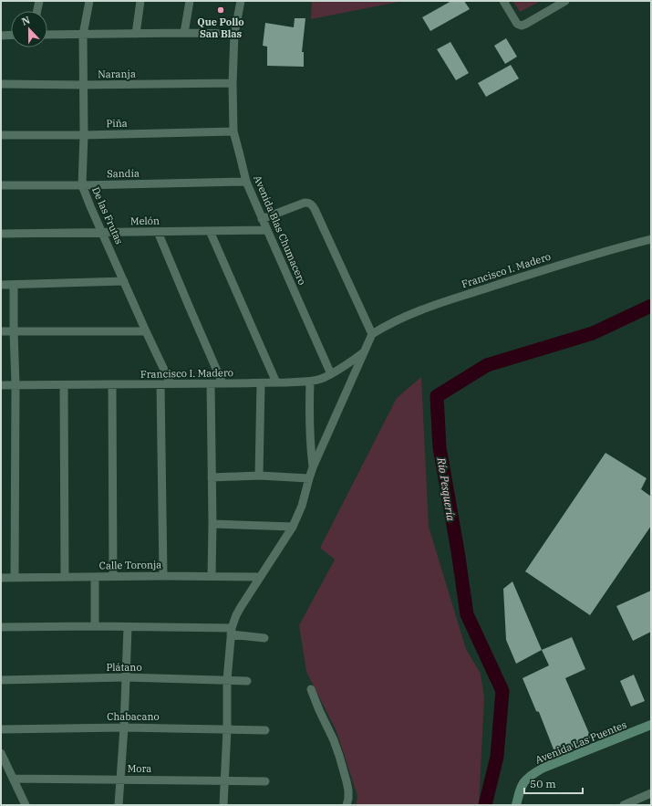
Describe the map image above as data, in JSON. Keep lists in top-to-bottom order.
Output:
{
  "streets": {
    "street": [
      "Naranja",
      "Piña",
      "Sandía",
      "De las Frutas",
      "Melón",
      "Avenida Blas Chumacero",
      "Francisco I. Madero",
      "Calle Toronja",
      "Plátano",
      "Chabacano",
      "Avenida Las Puentes",
      "Mora"
    ]
  },
  "crossings": [
    ["Naranja", "De las Frutas"],
    ["Naranja", "Avenida Blas Chumacero"],
    ["Piña", "De las Frutas"],
    ["Piña", "Avenida Blas Chumacero"],
    ["Sandía", "De las Frutas"],
    ["Sandía", "Avenida Blas Chumacero"],
    ["De las Frutas", "Melón"],
    ["De las Frutas", "Francisco I. Madero"],
    ["Melón", "Avenida Blas Chumacero"],
    ["Avenida Blas Chumacero", "Francisco I. Madero"]
  ],
  "water": ["Río Pesquería"],
  "places": ["Que Pollo San Blas"],
  "scale_bar": "50 m",
  "north": "top"
}
